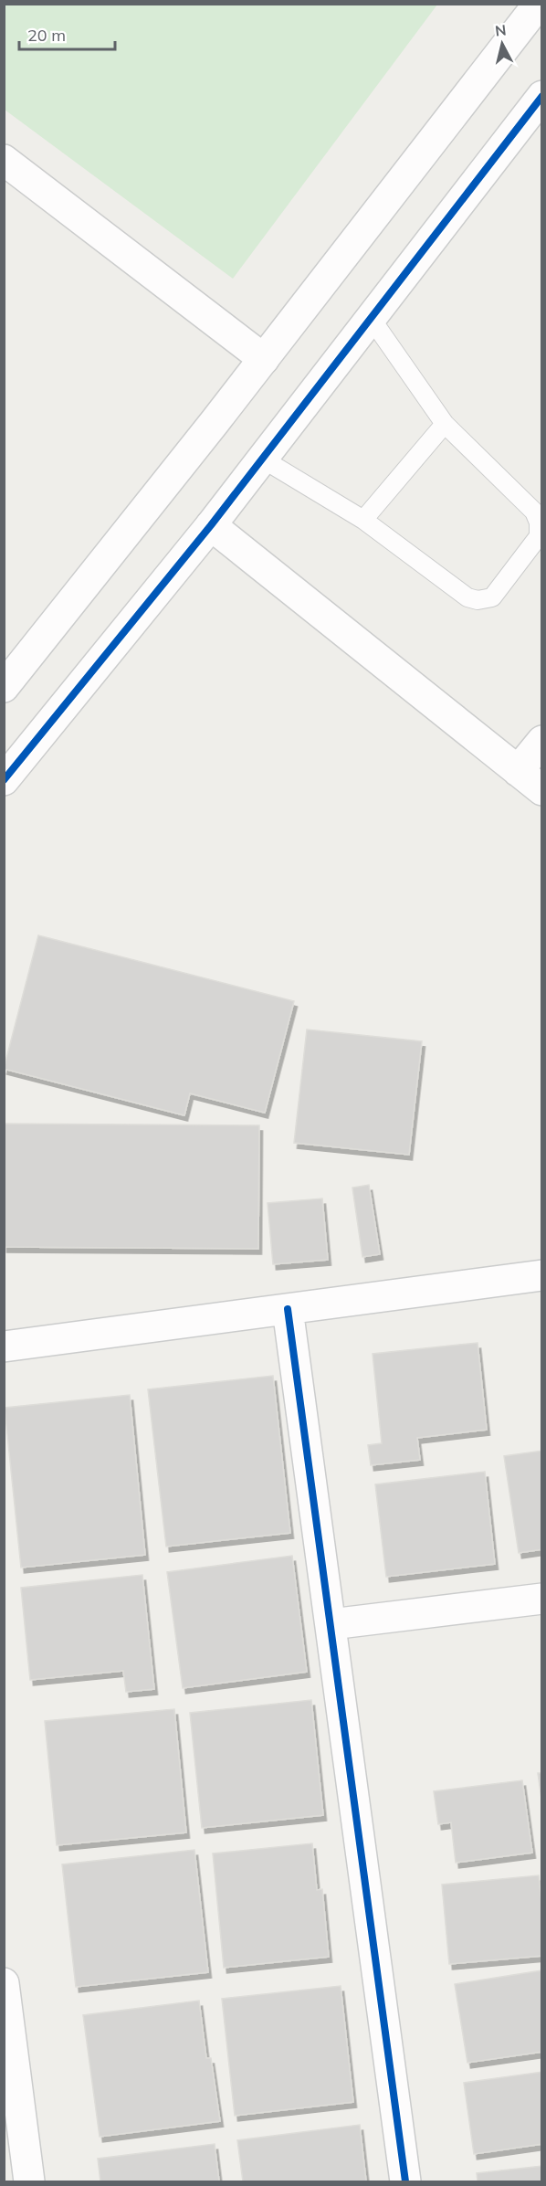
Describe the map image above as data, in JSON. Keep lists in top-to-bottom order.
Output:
{
  "scale_bar": "20 m",
  "north": "top"
}
